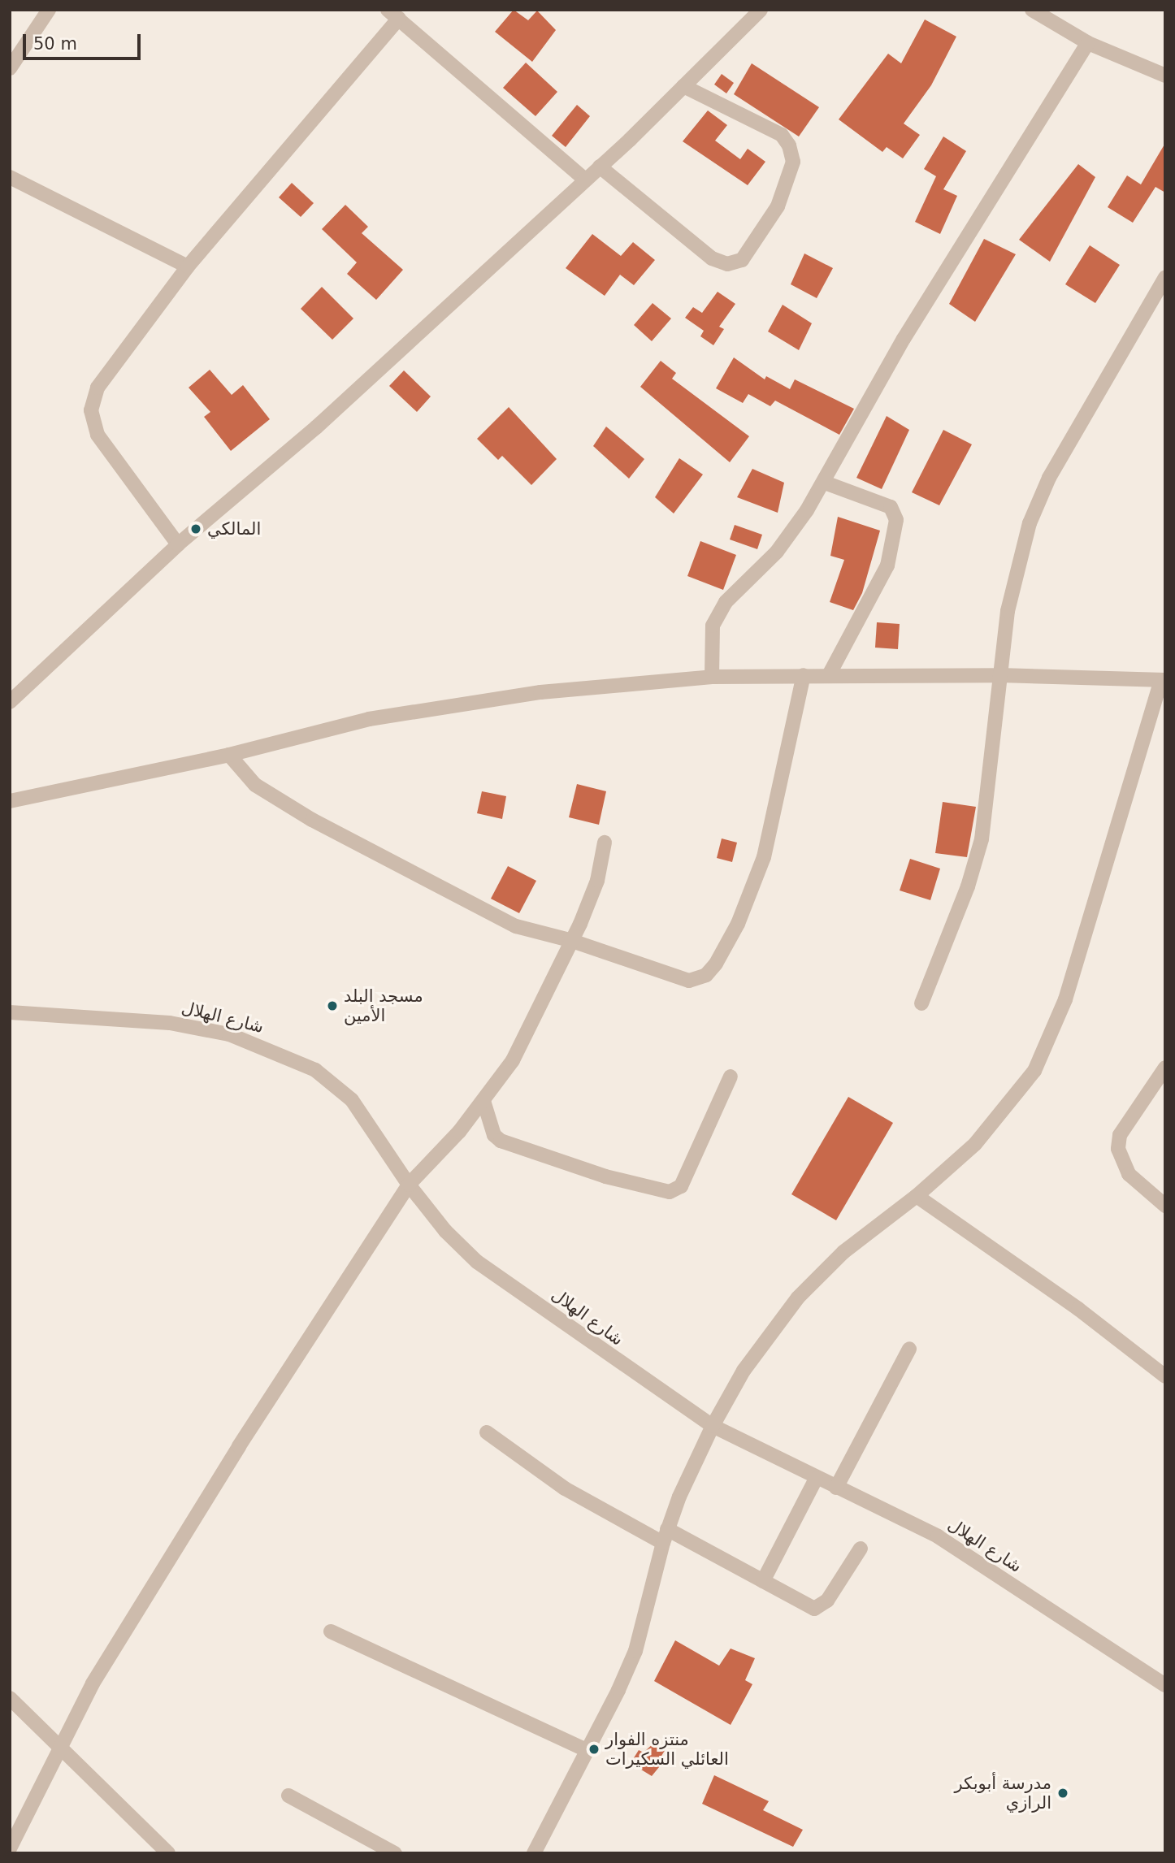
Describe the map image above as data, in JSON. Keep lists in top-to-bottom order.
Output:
{
  "streets": {
    "street": ["شارع الهلال"]
  },
  "places": [
    "المالكي",
    "مسجد البلد الأمين",
    "منتزه الفوار العائلي السكيرات",
    "مدرسة أبوبكر الرازي"
  ],
  "scale_bar": "50 m"
}
